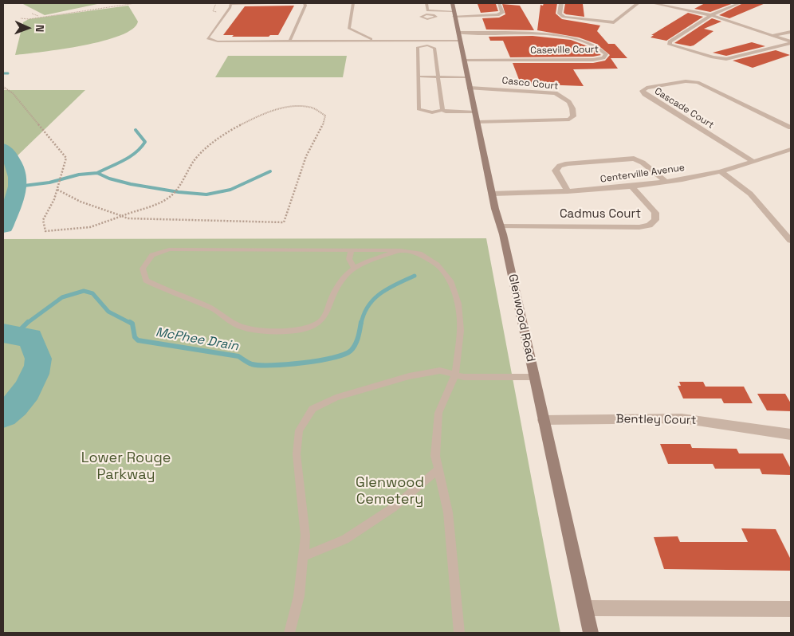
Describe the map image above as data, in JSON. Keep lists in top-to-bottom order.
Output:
{
  "streets": {
    "street": [
      "Caseville Court",
      "Casco Court",
      "Cascade Court",
      "Centerville Avenue",
      "Cadmus Court",
      "Glenwood Road",
      "Bentley Court"
    ]
  },
  "crossings": [
    ["Caseville Court", "Glenwood Road"],
    ["Casco Court", "Glenwood Road"],
    ["Cascade Court", "Centerville Avenue"],
    ["Centerville Avenue", "Cadmus Court"],
    ["Centerville Avenue", "Glenwood Road"],
    ["Cadmus Court", "Glenwood Road"],
    ["Glenwood Road", "Bentley Court"]
  ],
  "water": ["McPhee Drain"],
  "parks": ["Lower Rouge Parkway", "Glenwood Cemetery"],
  "north": "right"
}
